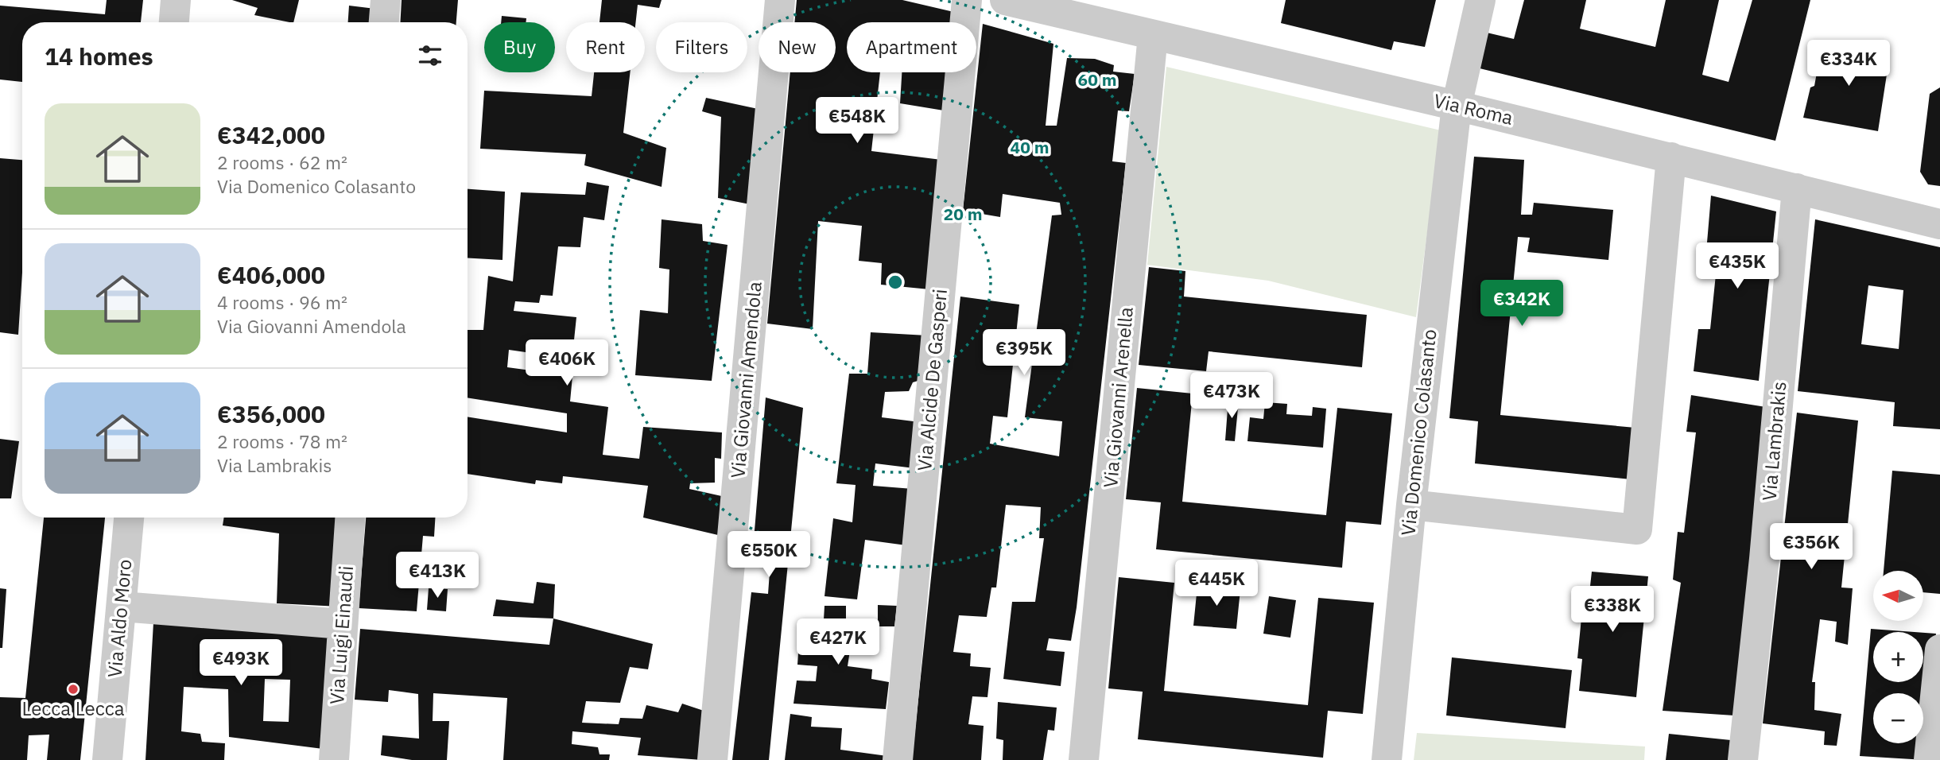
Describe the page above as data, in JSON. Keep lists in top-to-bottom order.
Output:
{
  "streets": {
    "street": [
      "Via Roma",
      "Via Giovanni Amendola",
      "Via Alcide De Gasperi",
      "Via Giovanni Arenella",
      "Via Domenico Colasanto",
      "Via Lambrakis",
      "Via Aldo Moro",
      "Via Luigi Einaudi"
    ]
  },
  "crossings": [
    ["Via Roma", "Via Giovanni Arenella"],
    ["Via Roma", "Via Domenico Colasanto"],
    ["Via Roma", "Via Lambrakis"]
  ],
  "places": ["Lecca Lecca"],
  "north": "left",
  "page": {
    "chip": [
      "Buy",
      "Rent",
      "Filters",
      "New",
      "Apartment"
    ],
    "heading": "14 homes",
    "price": [
      "€334K",
      "€548K",
      "€435K",
      "€342K",
      "€395K",
      "€406K",
      "€473K",
      "€356K",
      "€550K",
      "€413K",
      "€445K",
      "€338K",
      "€427K",
      "€493K"
    ],
    "list": [
      {
        "name": "€342,000",
        "note": "2 rooms · 62 m² · Via Domenico Colasanto"
      },
      {
        "name": "€406,000",
        "note": "4 rooms · 96 m² · Via Giovanni Amendola"
      },
      {
        "name": "€356,000",
        "note": "2 rooms · 78 m² · Via Lambrakis"
      }
    ],
    "map_buttons": ["+", "−"]
  },
  "rings": ["60 m", "40 m", "20 m"]
}
